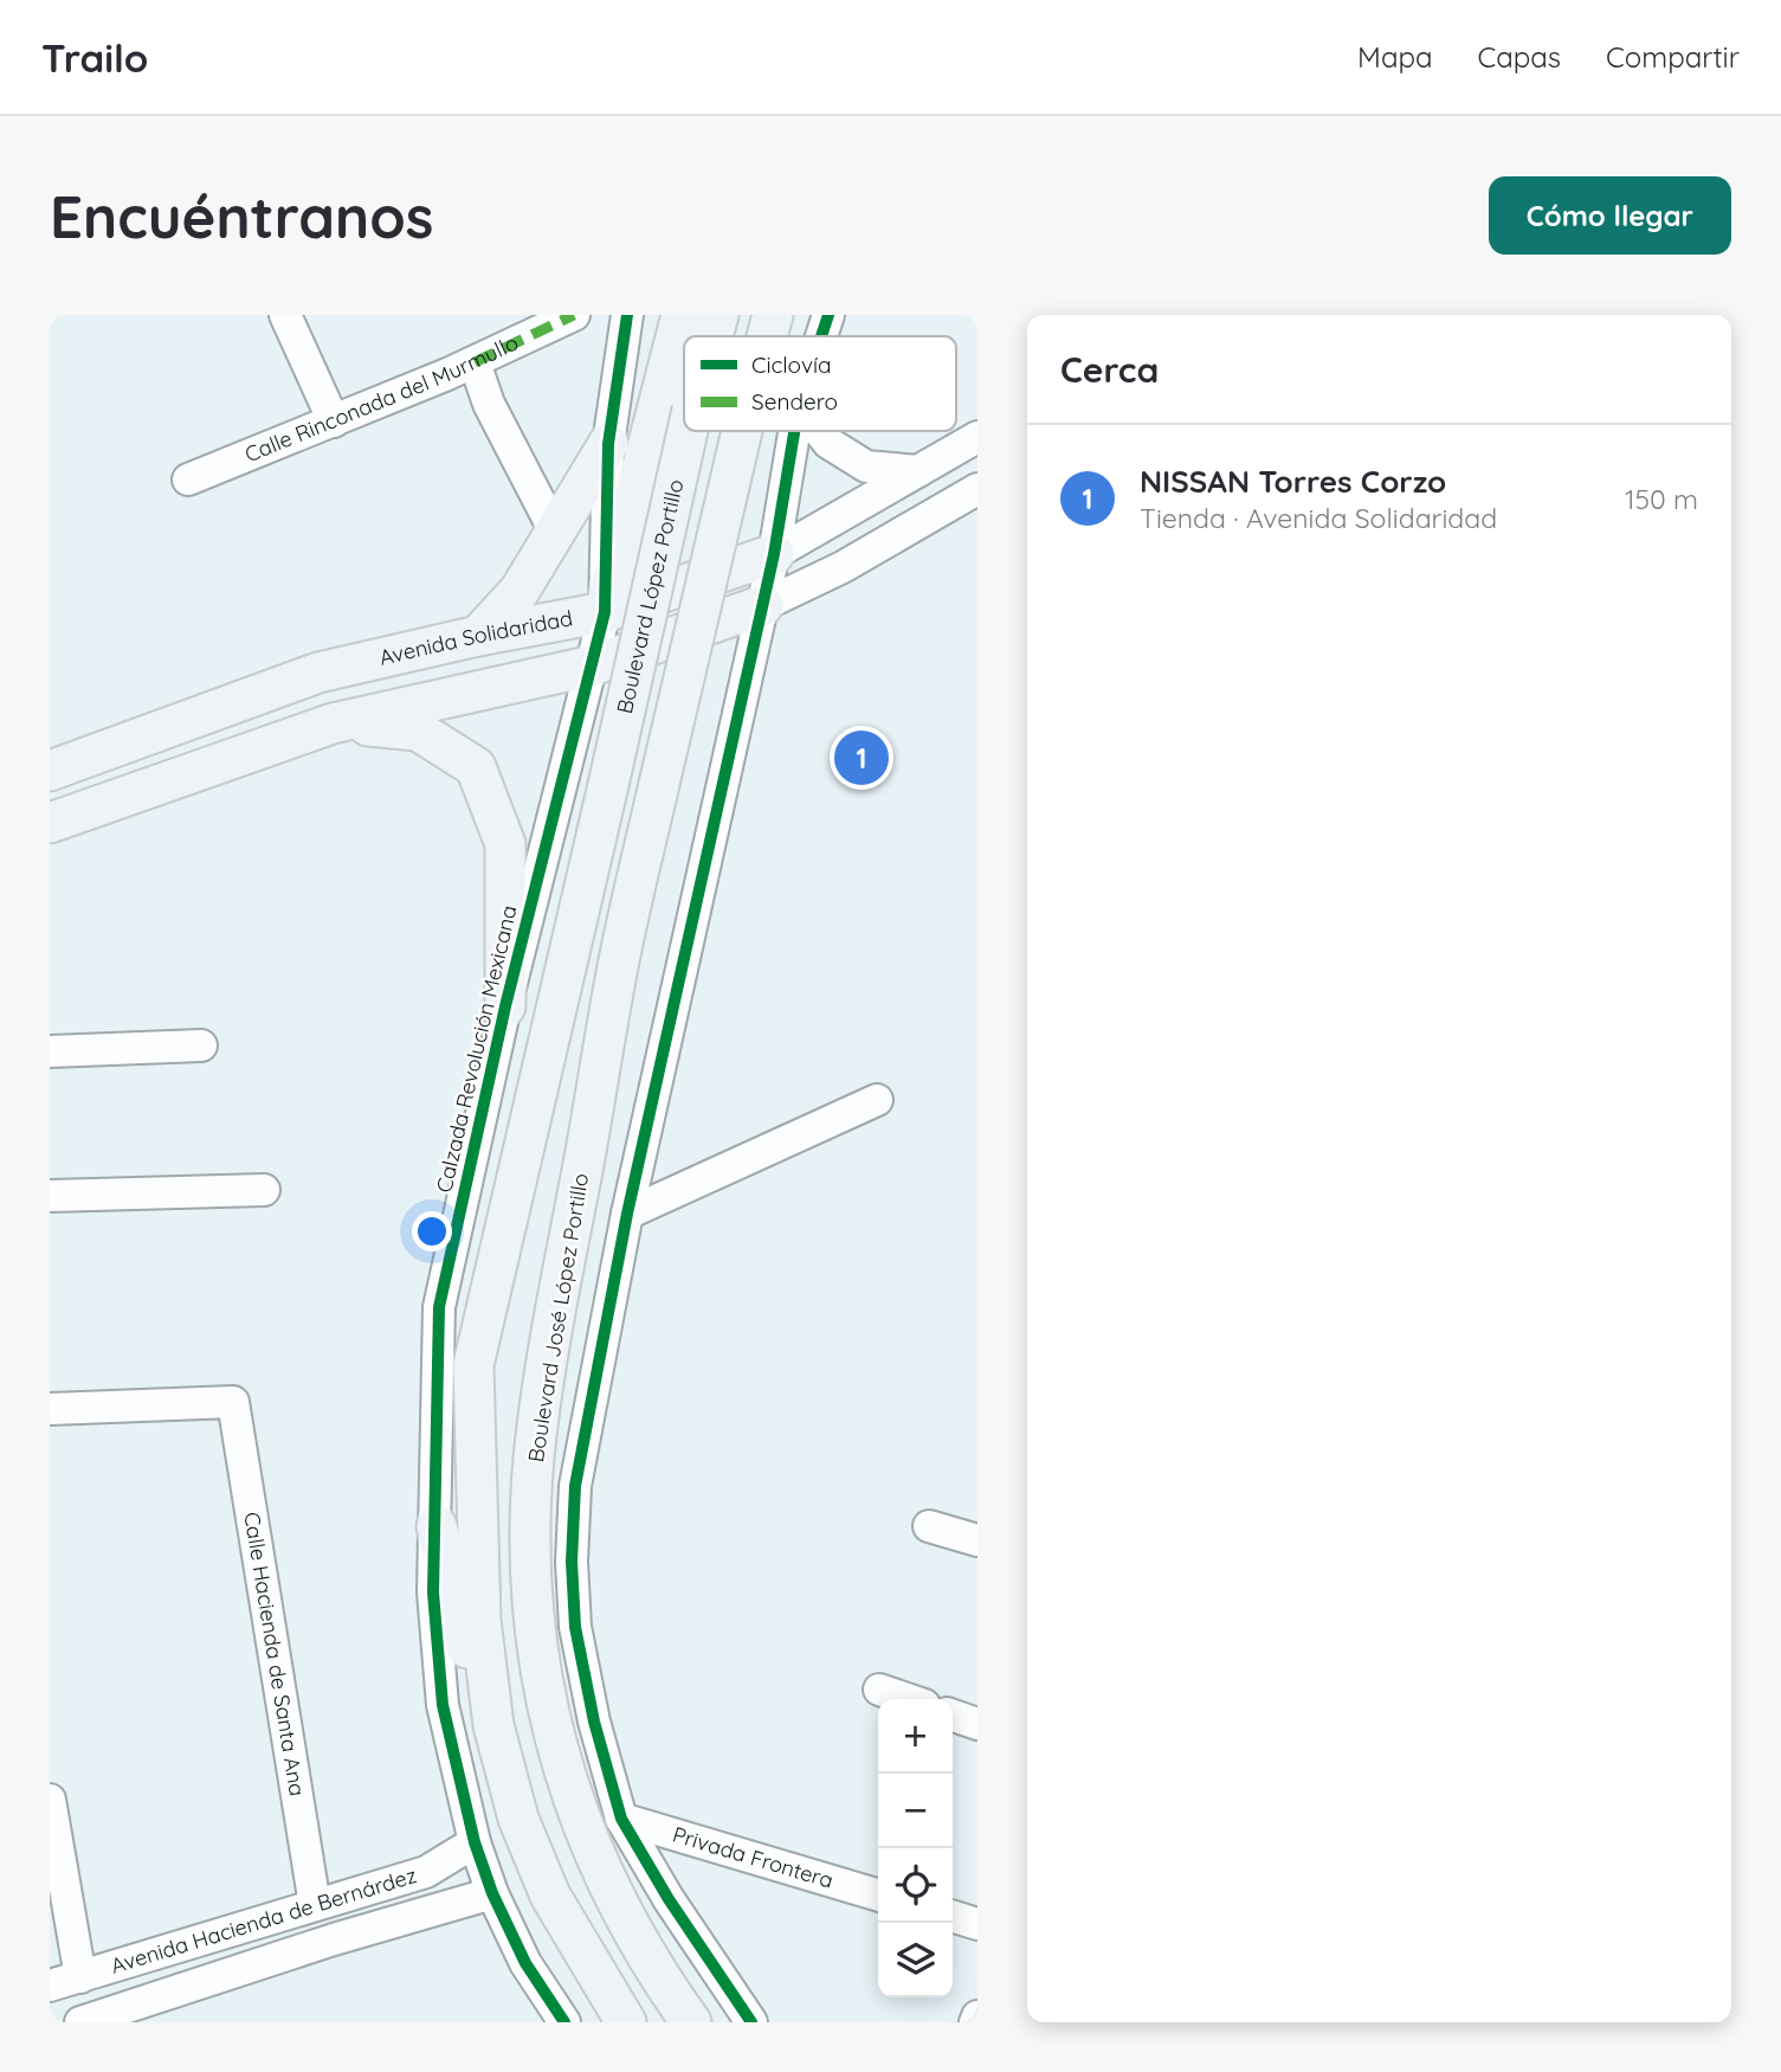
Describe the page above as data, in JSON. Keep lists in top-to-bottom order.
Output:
{
  "streets": {
    "main road": ["Boulevard López Portillo", "Avenida Solidaridad", "Boulevard José López Portillo"],
    "street": [
      "Calle Rinconada del Murmullo",
      "Calzada Revolución Mexicana",
      "Calle Hacienda de Santa Ana",
      "Privada Frontera",
      "Avenida Hacienda de Bernárdez"
    ]
  },
  "crossings": [
    ["Avenida Solidaridad", "Calzada Revolución Mexicana"],
    ["Calzada Revolución Mexicana", "Avenida Hacienda de Bernárdez"],
    ["Calle Hacienda de Santa Ana", "Avenida Hacienda de Bernárdez"]
  ],
  "legend": ["Ciclovía", "Sendero"],
  "page": {
    "header": "Trailo",
    "nav": ["Mapa", "Capas", "Compartir"],
    "buttons": "Cómo llegar",
    "title": "Encuéntranos",
    "heading": "Cerca",
    "list": [
      {
        "mark": "1",
        "name": "NISSAN Torres Corzo",
        "note": "Tienda · Avenida Solidaridad",
        "value": "150 m"
      }
    ],
    "pins": "1",
    "map_buttons": ["+", "−"]
  }
}
